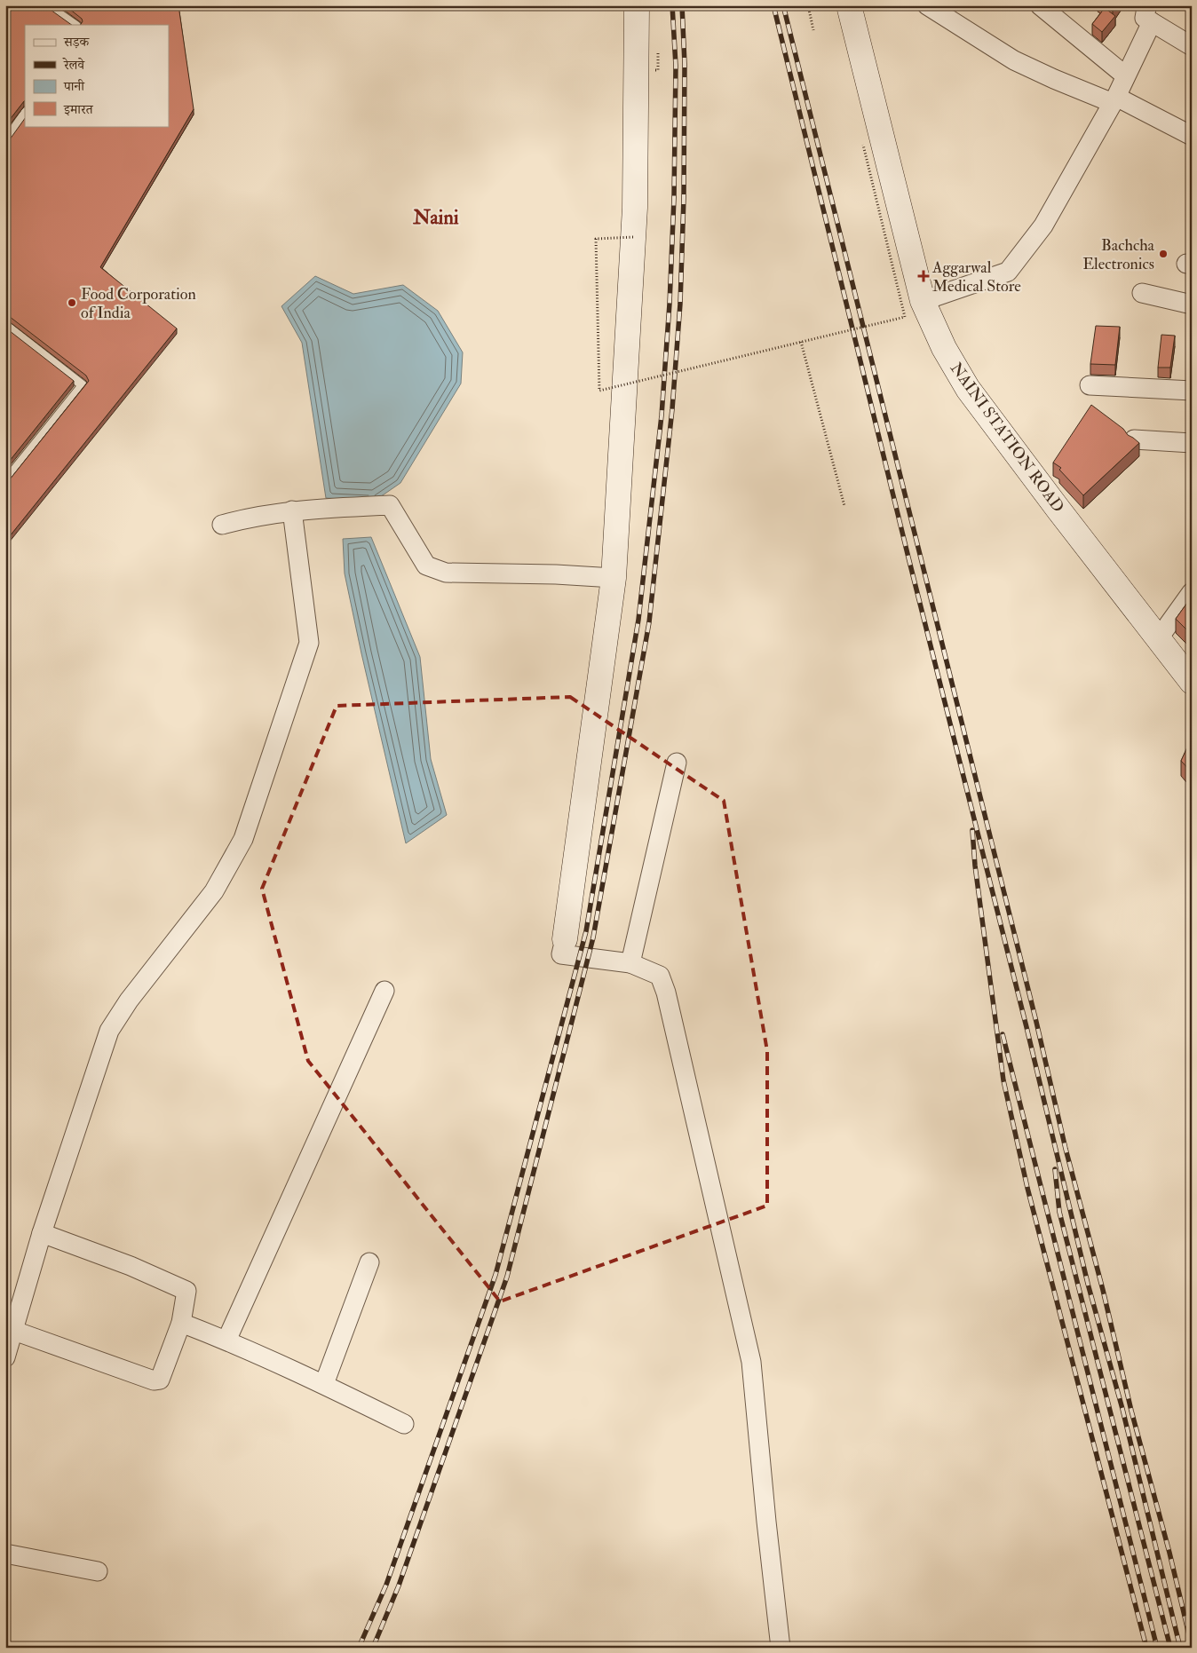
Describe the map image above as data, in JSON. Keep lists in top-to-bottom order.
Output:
{
  "streets": {
    "street": ["NAINI STATION ROAD"]
  },
  "districts": ["Naini"],
  "places": {
    "other": ["Bachcha Electronics", "Food Corporation of India"],
    "health": ["Aggarwal Medical Store"]
  },
  "legend": [
    "सड़क",
    "रेलवे",
    "पानी",
    "इमारत"
  ]
}
